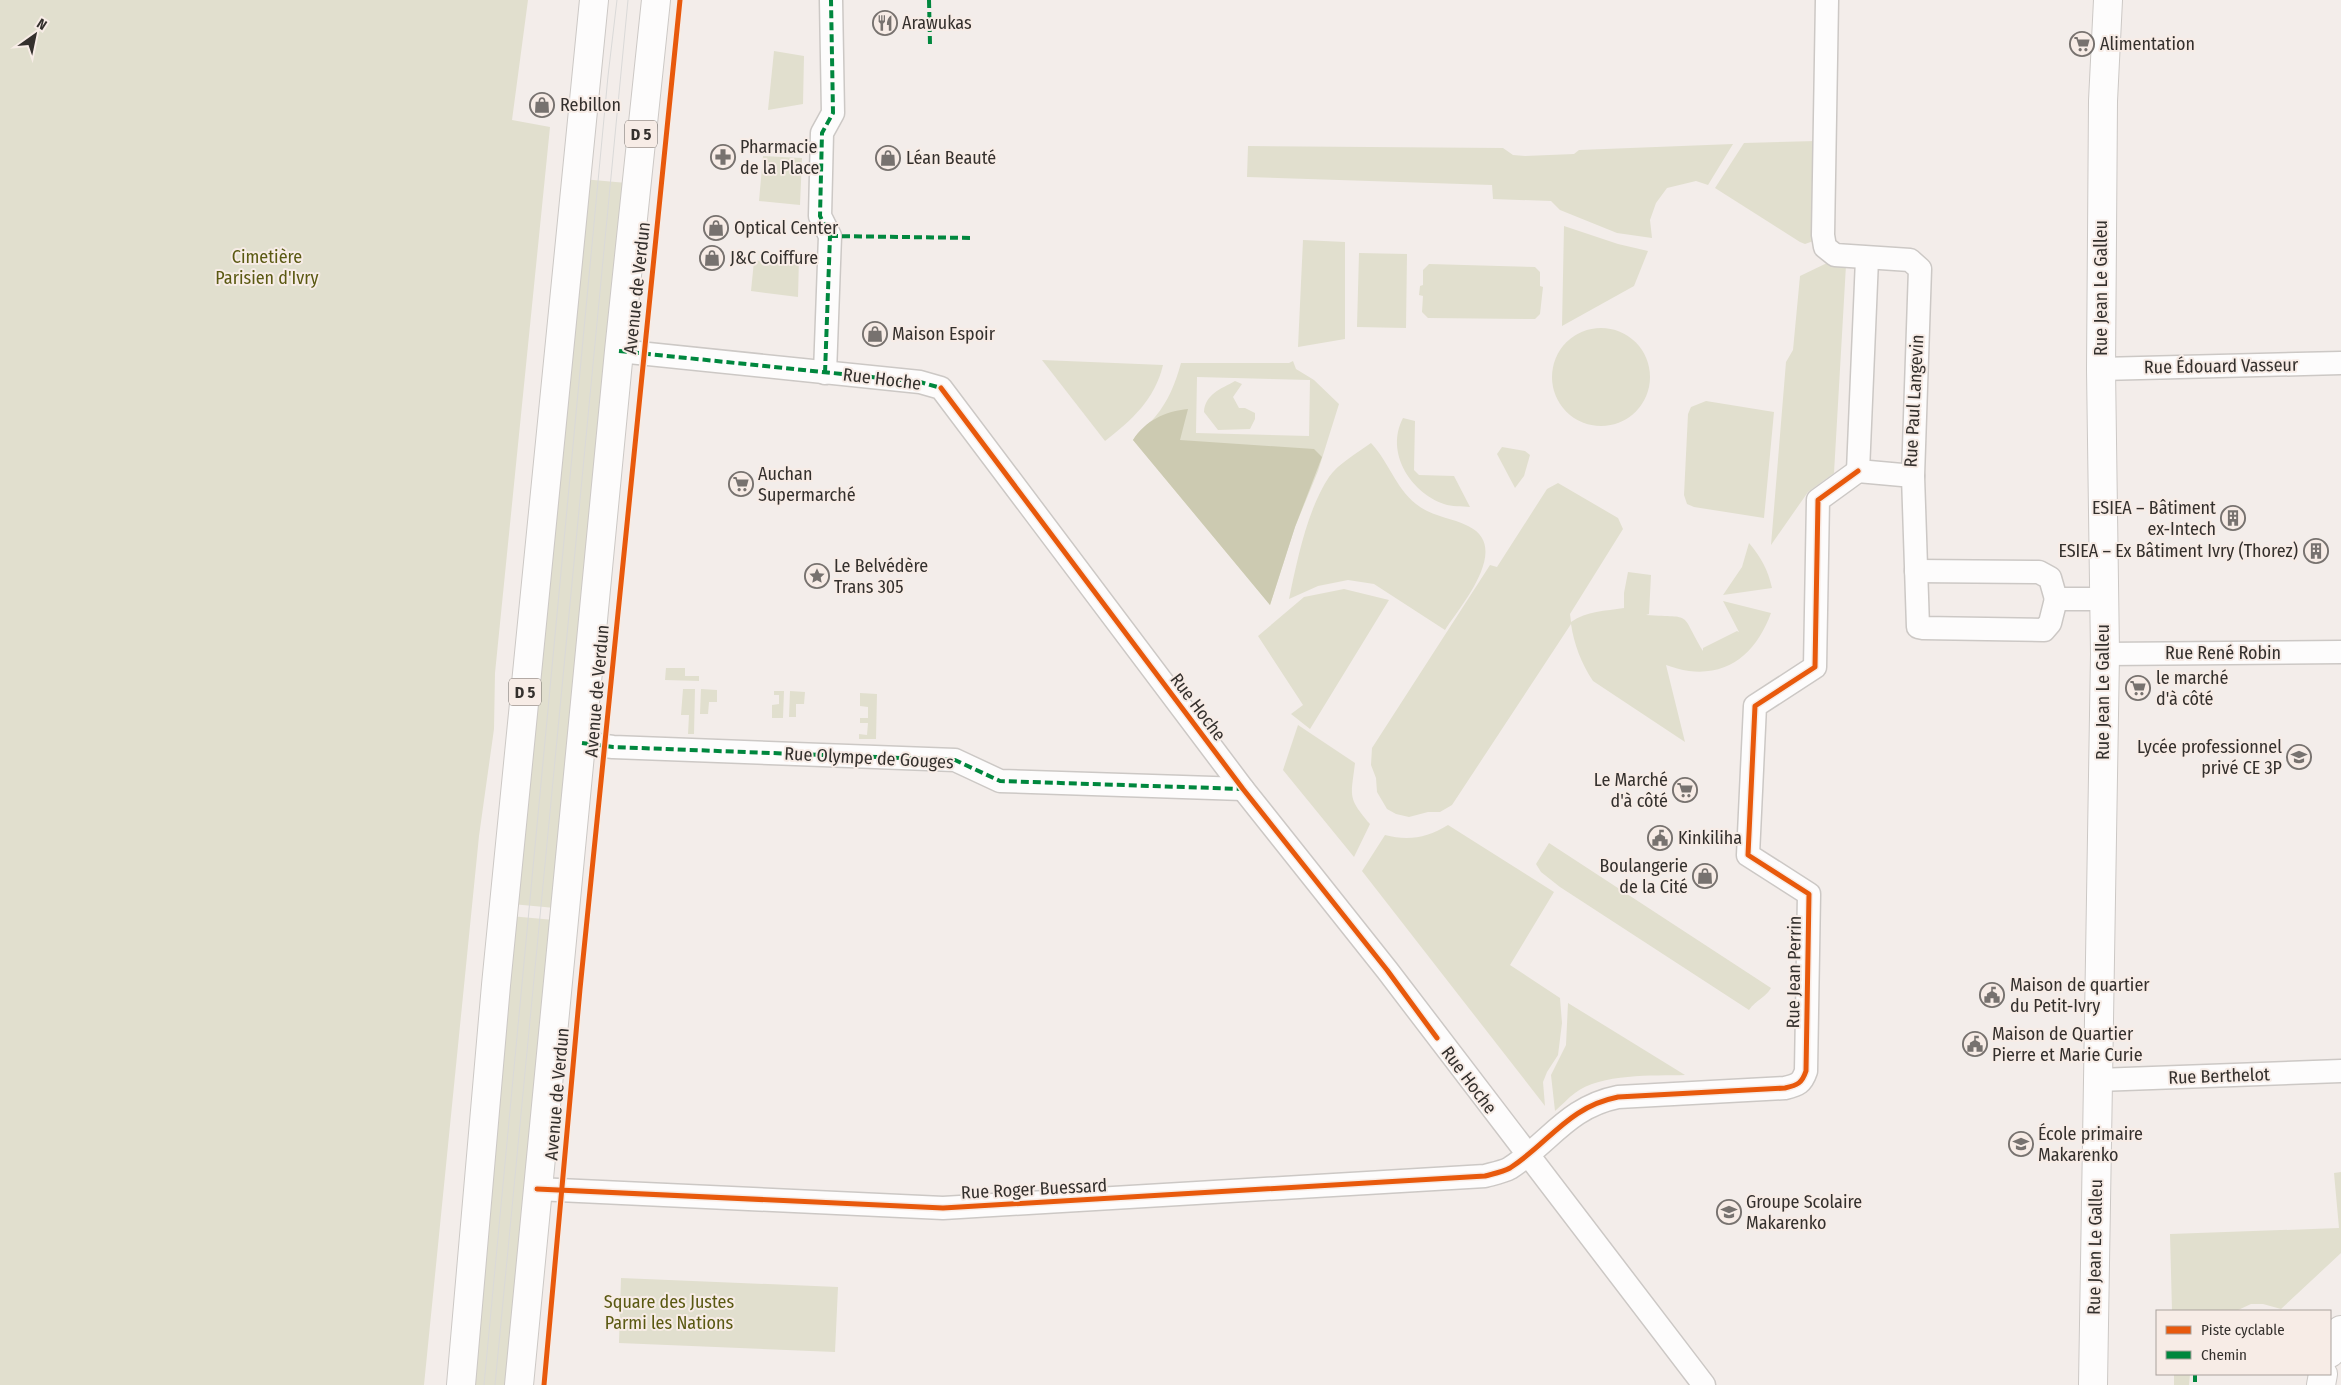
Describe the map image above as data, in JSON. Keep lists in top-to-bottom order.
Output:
{
  "streets": {
    "main road": ["D 5", "Avenue de Verdun", "Rue Jean Le Galleu"],
    "street": [
      "Rue Édouard Vasseur",
      "Rue Hoche",
      "Rue Paul Langevin",
      "Rue René Robin",
      "Rue Olympe de Gouges",
      "Rue Jean Perrin",
      "Rue Berthelot",
      "Rue Roger Buessard"
    ]
  },
  "crossings": [
    ["Avenue de Verdun", "Rue Hoche"],
    ["Avenue de Verdun", "Rue Olympe de Gouges"],
    ["Avenue de Verdun", "Rue Roger Buessard"],
    ["Rue Jean Le Galleu", "Rue Édouard Vasseur"],
    ["Rue Jean Le Galleu", "Rue René Robin"],
    ["Rue Jean Le Galleu", "Rue Berthelot"],
    ["Rue Hoche", "Rue Olympe de Gouges"],
    ["Rue Hoche", "Rue Jean Perrin"],
    ["Rue Hoche", "Rue Roger Buessard"],
    ["Rue Paul Langevin", "Rue Jean Perrin"],
    ["Rue Jean Perrin", "Rue Roger Buessard"]
  ],
  "parks": ["Cimetière Parisien d'Ivry", "Square des Justes Parmi les Nations"],
  "places": {
    "restaurant": ["Arawukas"],
    "supermarket": [
      "Alimentation",
      "Auchan Supermarché",
      "le marché d'à côté",
      "Le Marché d'à côté"
    ],
    "shop": [
      "Rebillon",
      "Léan Beauté",
      "Optical Center",
      "J&C Coiffure",
      "Maison Espoir",
      "Boulangerie de la Cité"
    ],
    "pharmacy": ["Pharmacie de la Place"],
    "building": ["ESIEA – Bâtiment ex-Intech", "ESIEA – Ex Bâtiment Ivry (Thorez)"],
    "place": ["Le Belvédère Trans 305"],
    "school or university": ["Lycée professionnel privé CE 3P", "École primaire Makarenko", "Groupe Scolaire Makarenko"],
    "public building": ["Kinkiliha", "Maison de quartier du Petit-Ivry", "Maison de Quartier Pierre et Marie Curie"]
  },
  "legend": ["Piste cyclable", "Chemin"],
  "north": "top right"
}
